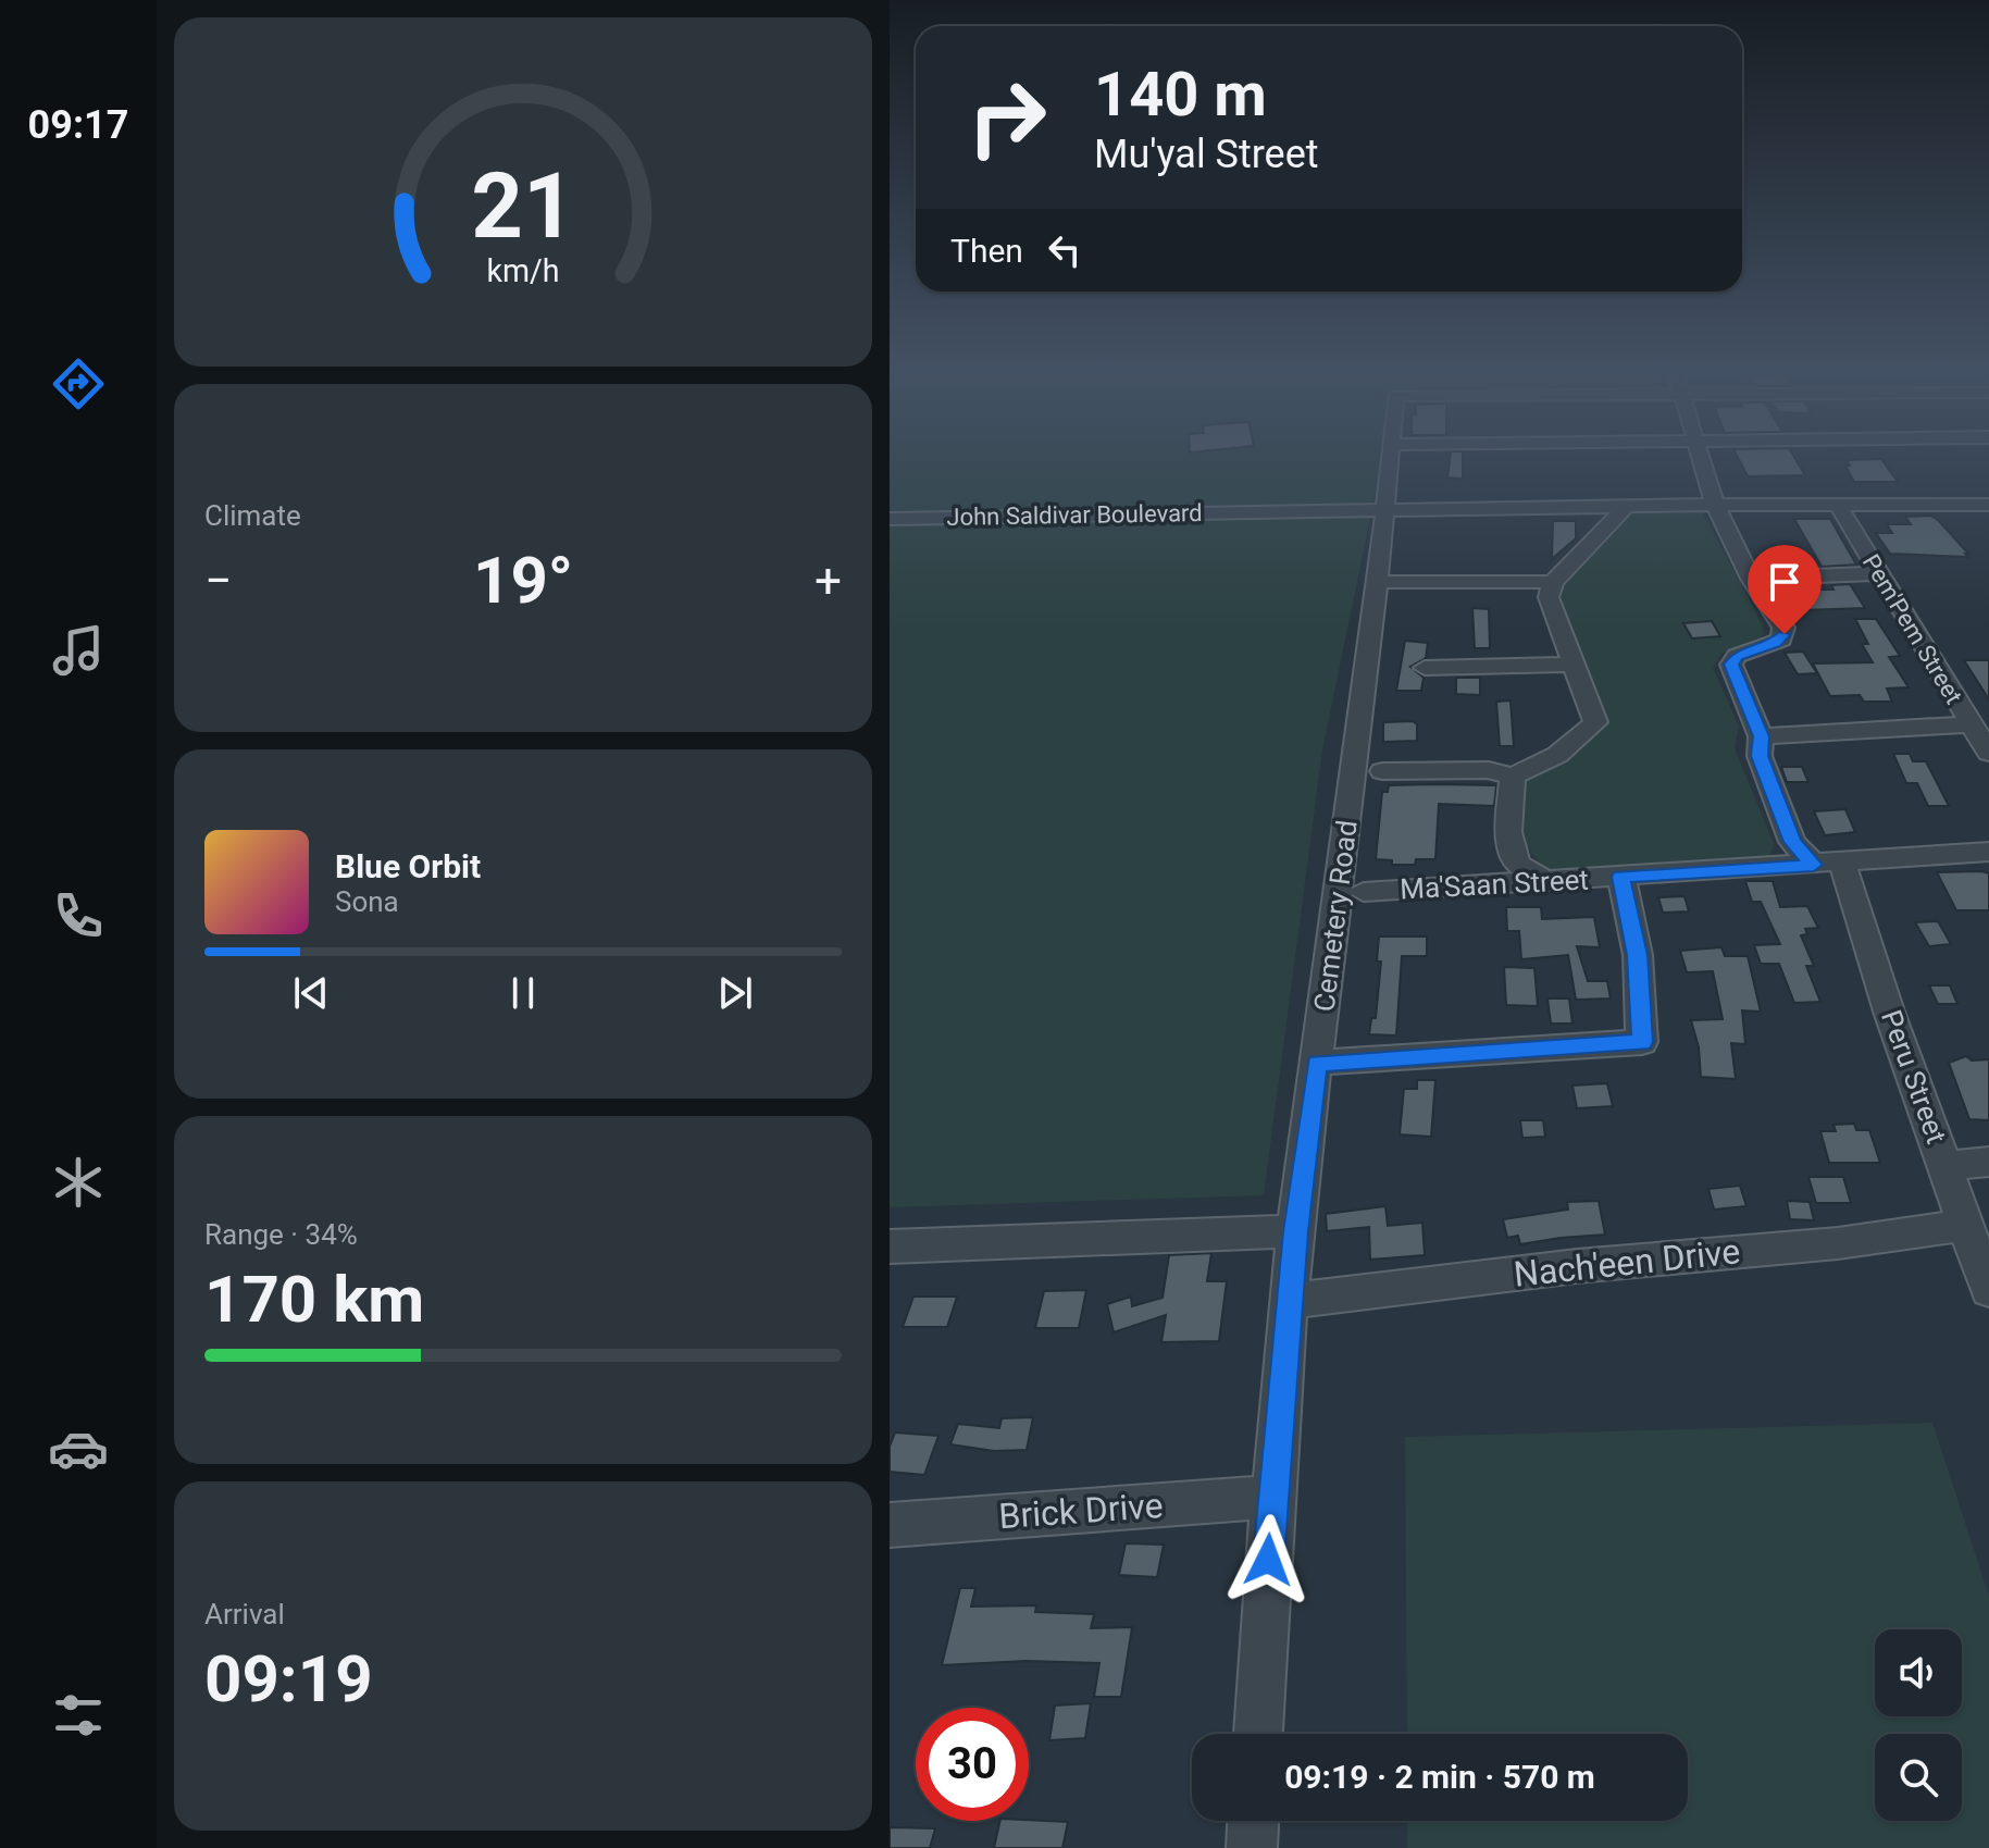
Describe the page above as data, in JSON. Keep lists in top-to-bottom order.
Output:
{
  "streets": {
    "street": [
      "John Saldivar Boulevard",
      "Pem'Pem Street",
      "Ma'Saan Street",
      "Cemetery Road",
      "Peru Street",
      "Nach'een Drive",
      "Brick Drive"
    ]
  },
  "crossings": [
    ["John Saldivar Boulevard", "Pem'Pem Street"],
    ["John Saldivar Boulevard", "Cemetery Road"],
    ["Ma'Saan Street", "Peru Street"],
    ["Cemetery Road", "Nach'een Drive"],
    ["Cemetery Road", "Brick Drive"],
    ["Peru Street", "Nach'een Drive"]
  ],
  "page": {
    "tabs": "09:17",
    "turn": ["140 m", "Mu'yal Street"],
    "then": "Then",
    "tile": [
      "Climate",
      ["Range · 34%", "170 km"],
      ["Arrival", "09:19"]
    ],
    "heat": ["−", "19°", "+"],
    "song": ["Blue Orbit", "Sona"],
    "limit": "30",
    "trip": "09:19 · 2 min · 570 m",
    "gauge": ["21", "km/h"]
  }
}
